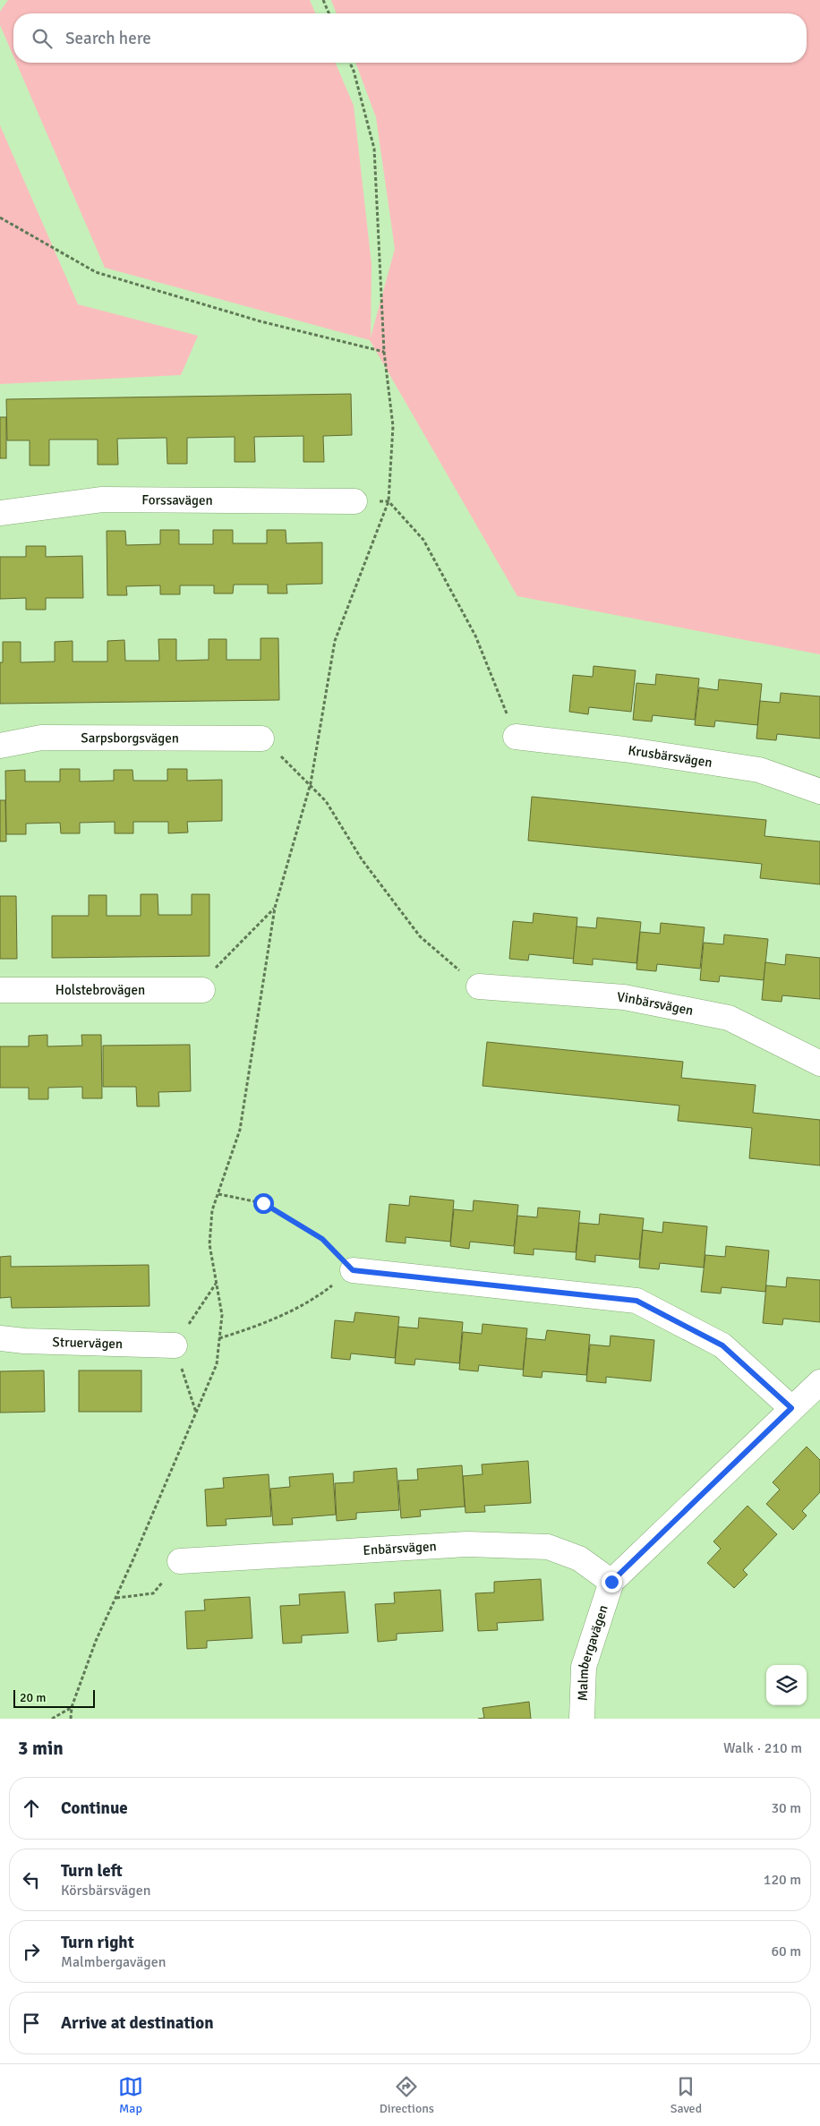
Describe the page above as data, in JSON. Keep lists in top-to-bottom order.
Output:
{
  "streets": {
    "street": [
      "Forssavägen",
      "Sarpsborgsvägen",
      "Krusbärsvägen",
      "Holstebrovägen",
      "Vinbärsvägen",
      "Struervägen",
      "Enbärsvägen",
      "Malmbergavägen"
    ]
  },
  "crossings": [
    ["Enbärsvägen", "Malmbergavägen"]
  ],
  "scale_bar": "20 m",
  "page": {
    "search": "Search here",
    "scale": "20 m",
    "heading": ["3 min", "Walk · 210 m"],
    "list": [
      ["Continue", "30 m"],
      ["Turn left", "Körsbärsvägen", "120 m"],
      ["Turn right", "Malmbergavägen", "60 m"],
      "Arrive at destination"
    ],
    "nav": ["Map", "Directions", "Saved"]
  }
}
